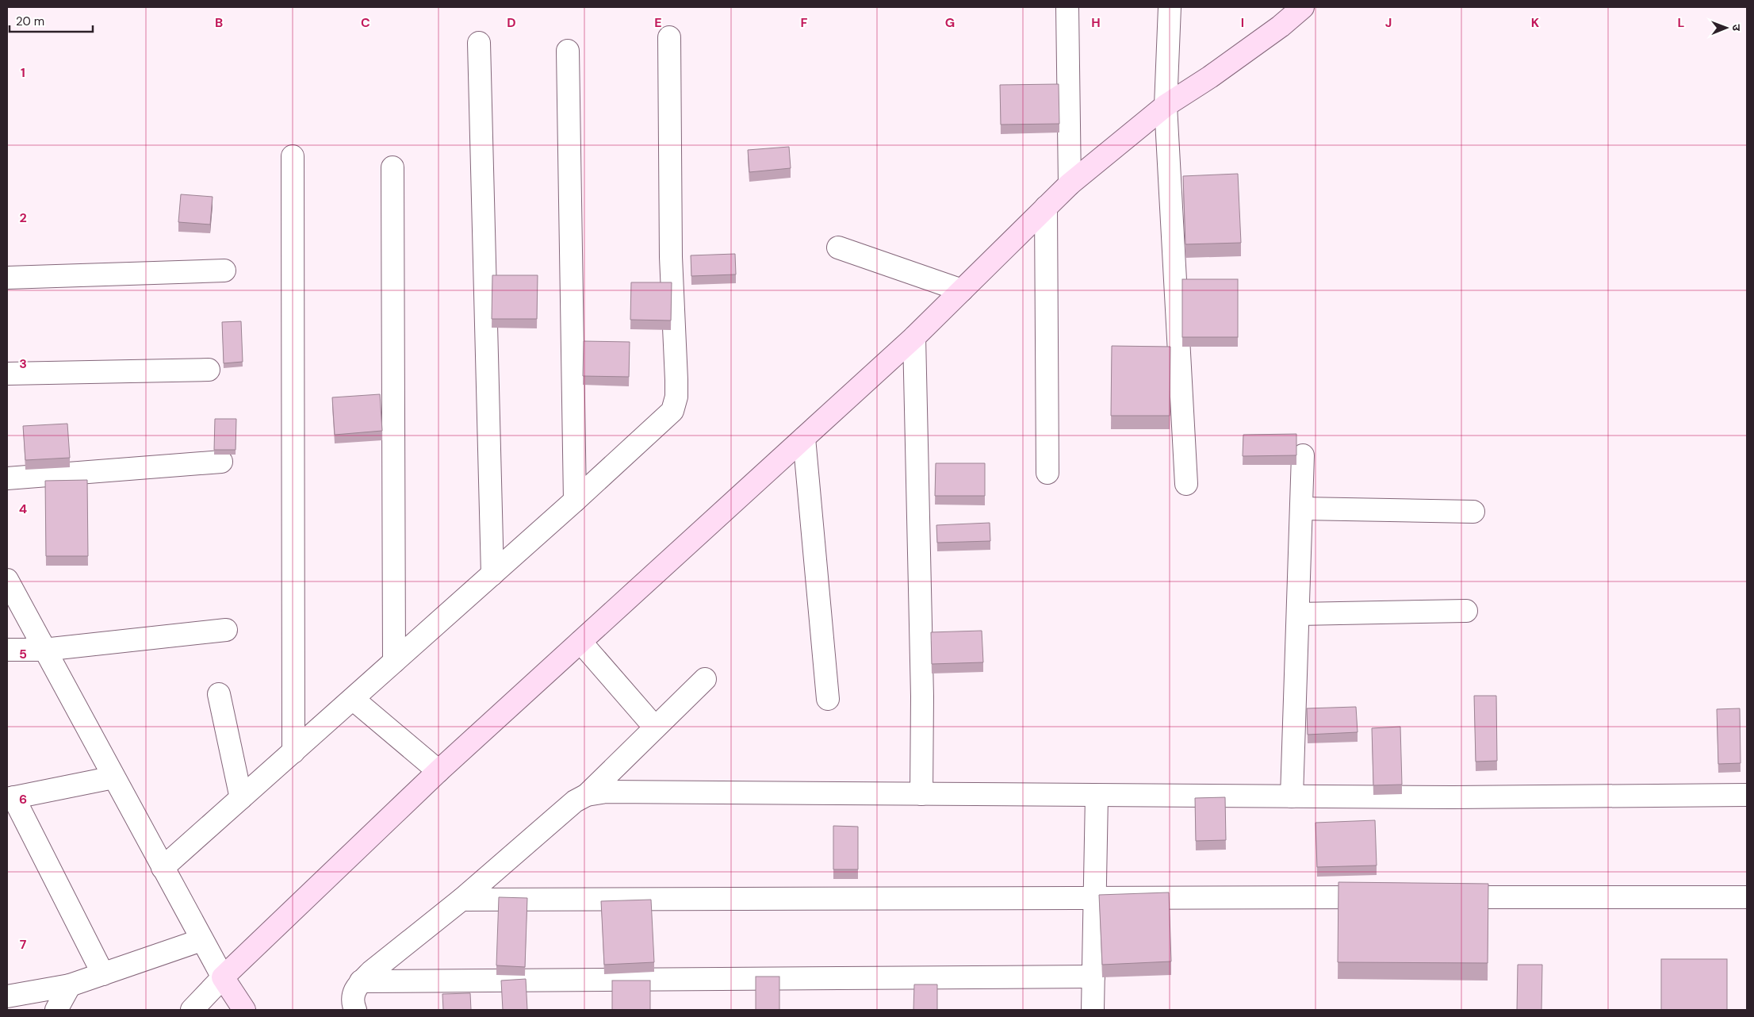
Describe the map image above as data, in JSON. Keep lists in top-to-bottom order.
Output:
{
  "scale_bar": "20 m",
  "north": "right",
  "grid": {
    "columns": [
      "B",
      "C",
      "D",
      "E",
      "F",
      "G",
      "H",
      "I",
      "J",
      "K",
      "L"
    ],
    "rows": [
      "1",
      "2",
      "3",
      "4",
      "5",
      "6",
      "7"
    ]
  }
}
